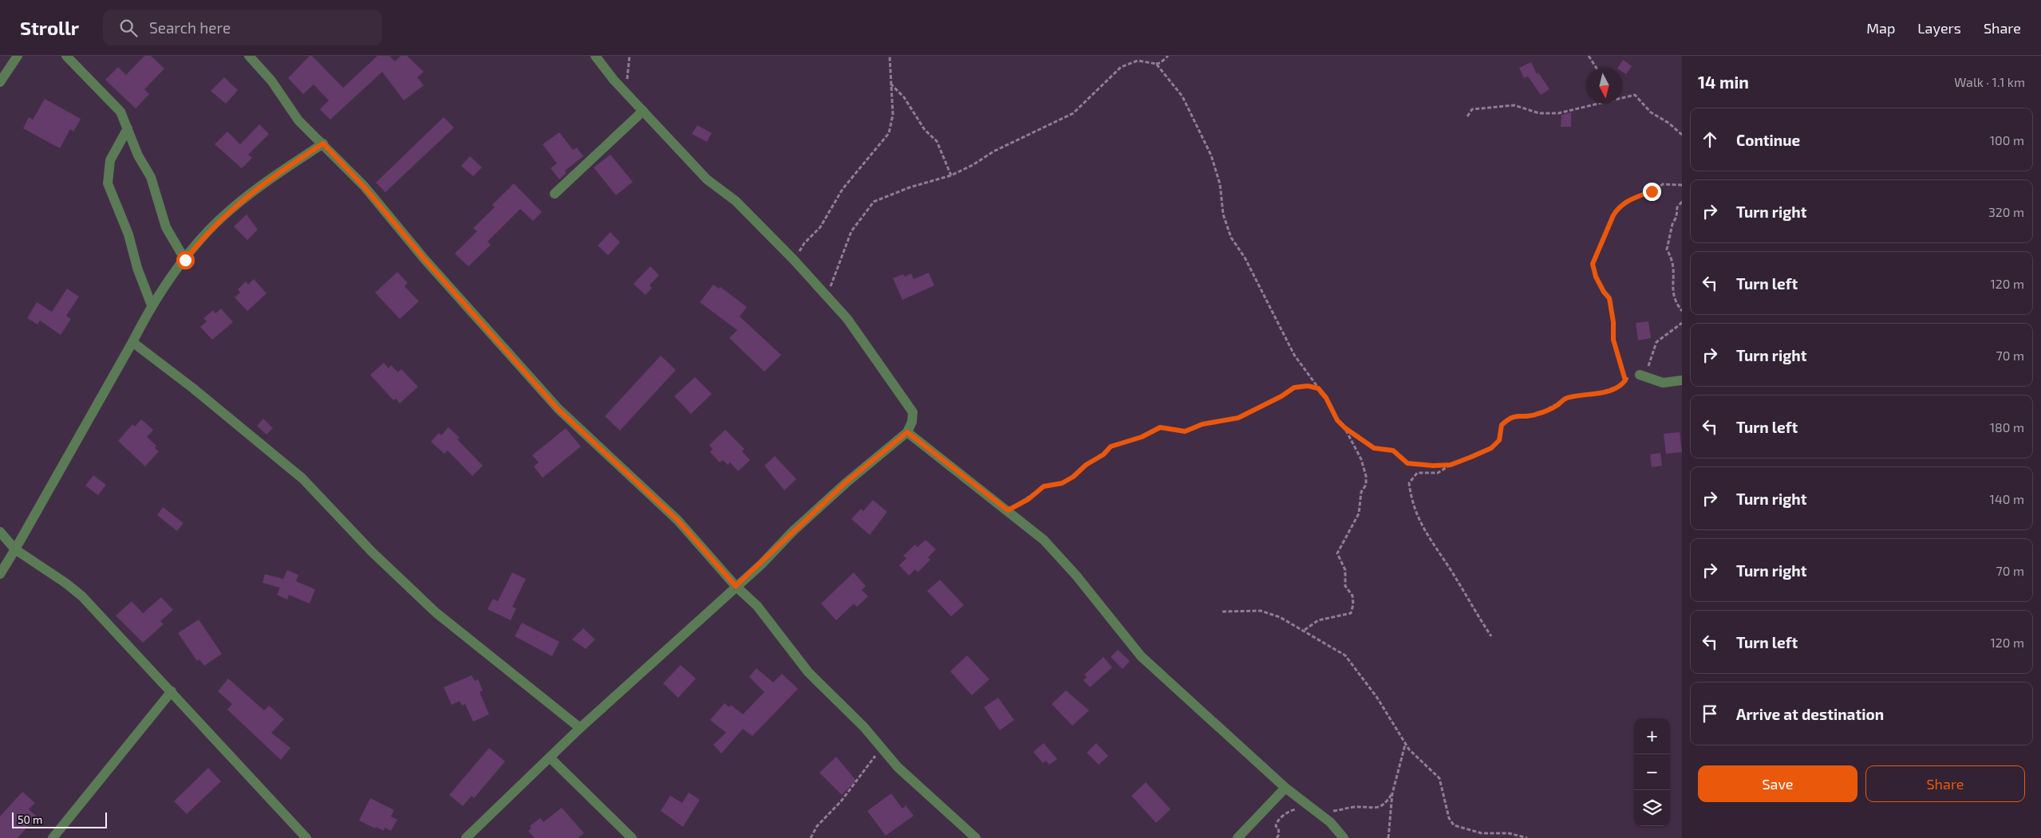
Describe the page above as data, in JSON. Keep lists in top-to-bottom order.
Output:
{
  "scale_bar": "50 m",
  "north": "bottom",
  "page": {
    "header": "Strollr",
    "search": "Search here",
    "nav": ["Map", "Layers", "Share"],
    "heading": ["14 min", "Walk · 1.1 km"],
    "list": [
      ["Continue", "100 m"],
      ["Turn right", "320 m"],
      ["Turn left", "120 m"],
      ["Turn right", "70 m"],
      ["Turn left", "180 m"],
      ["Turn right", "140 m"],
      ["Turn right", "70 m"],
      ["Turn left", "120 m"],
      "Arrive at destination"
    ],
    "map_buttons": ["+", "−"],
    "buttons": ["Save", "Share"],
    "scale": "50 m"
  }
}
